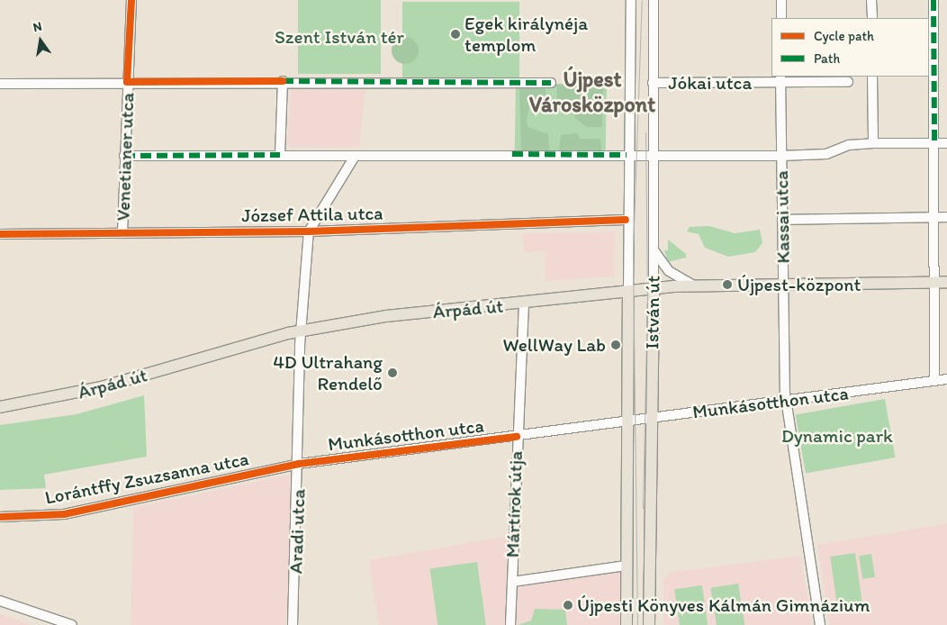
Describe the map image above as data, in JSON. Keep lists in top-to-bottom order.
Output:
{
  "streets": {
    "main road": ["Árpád út", "István út"],
    "street": [
      "Jókai utca",
      "Venetianer utca",
      "József Attila utca",
      "Kassai utca",
      "Munkásotthon utca",
      "Lorántffy Zsuzsanna utca",
      "Mártírok útja",
      "Aradi utca"
    ]
  },
  "crossings": [
    ["Jókai utca", "Kassai utca"],
    ["Jókai utca", "István út"],
    ["Venetianer utca", "József Attila utca"],
    ["József Attila utca", "István út"],
    ["József Attila utca", "Aradi utca"],
    ["Kassai utca", "Árpád út"],
    ["Kassai utca", "Munkásotthon utca"],
    ["Árpád út", "István út"],
    ["Árpád út", "Mártírok útja"],
    ["Árpád út", "Aradi utca"],
    ["István út", "Munkásotthon utca"],
    ["Munkásotthon utca", "Lorántffy Zsuzsanna utca"],
    ["Munkásotthon utca", "Mártírok útja"],
    ["Munkásotthon utca", "Aradi utca"],
    ["Lorántffy Zsuzsanna utca", "Aradi utca"]
  ],
  "districts": ["Újpest Városközpont"],
  "parks": ["Szent István tér", "Dynamic park"],
  "places": [
    "Egek királynéja templom",
    "Újpest-központ",
    "WellWay Lab",
    "4D Ultrahang Rendelő",
    "Újpesti Könyves Kálmán Gimnázium"
  ],
  "legend": ["Cycle path", "Path"],
  "north": "top"
}
